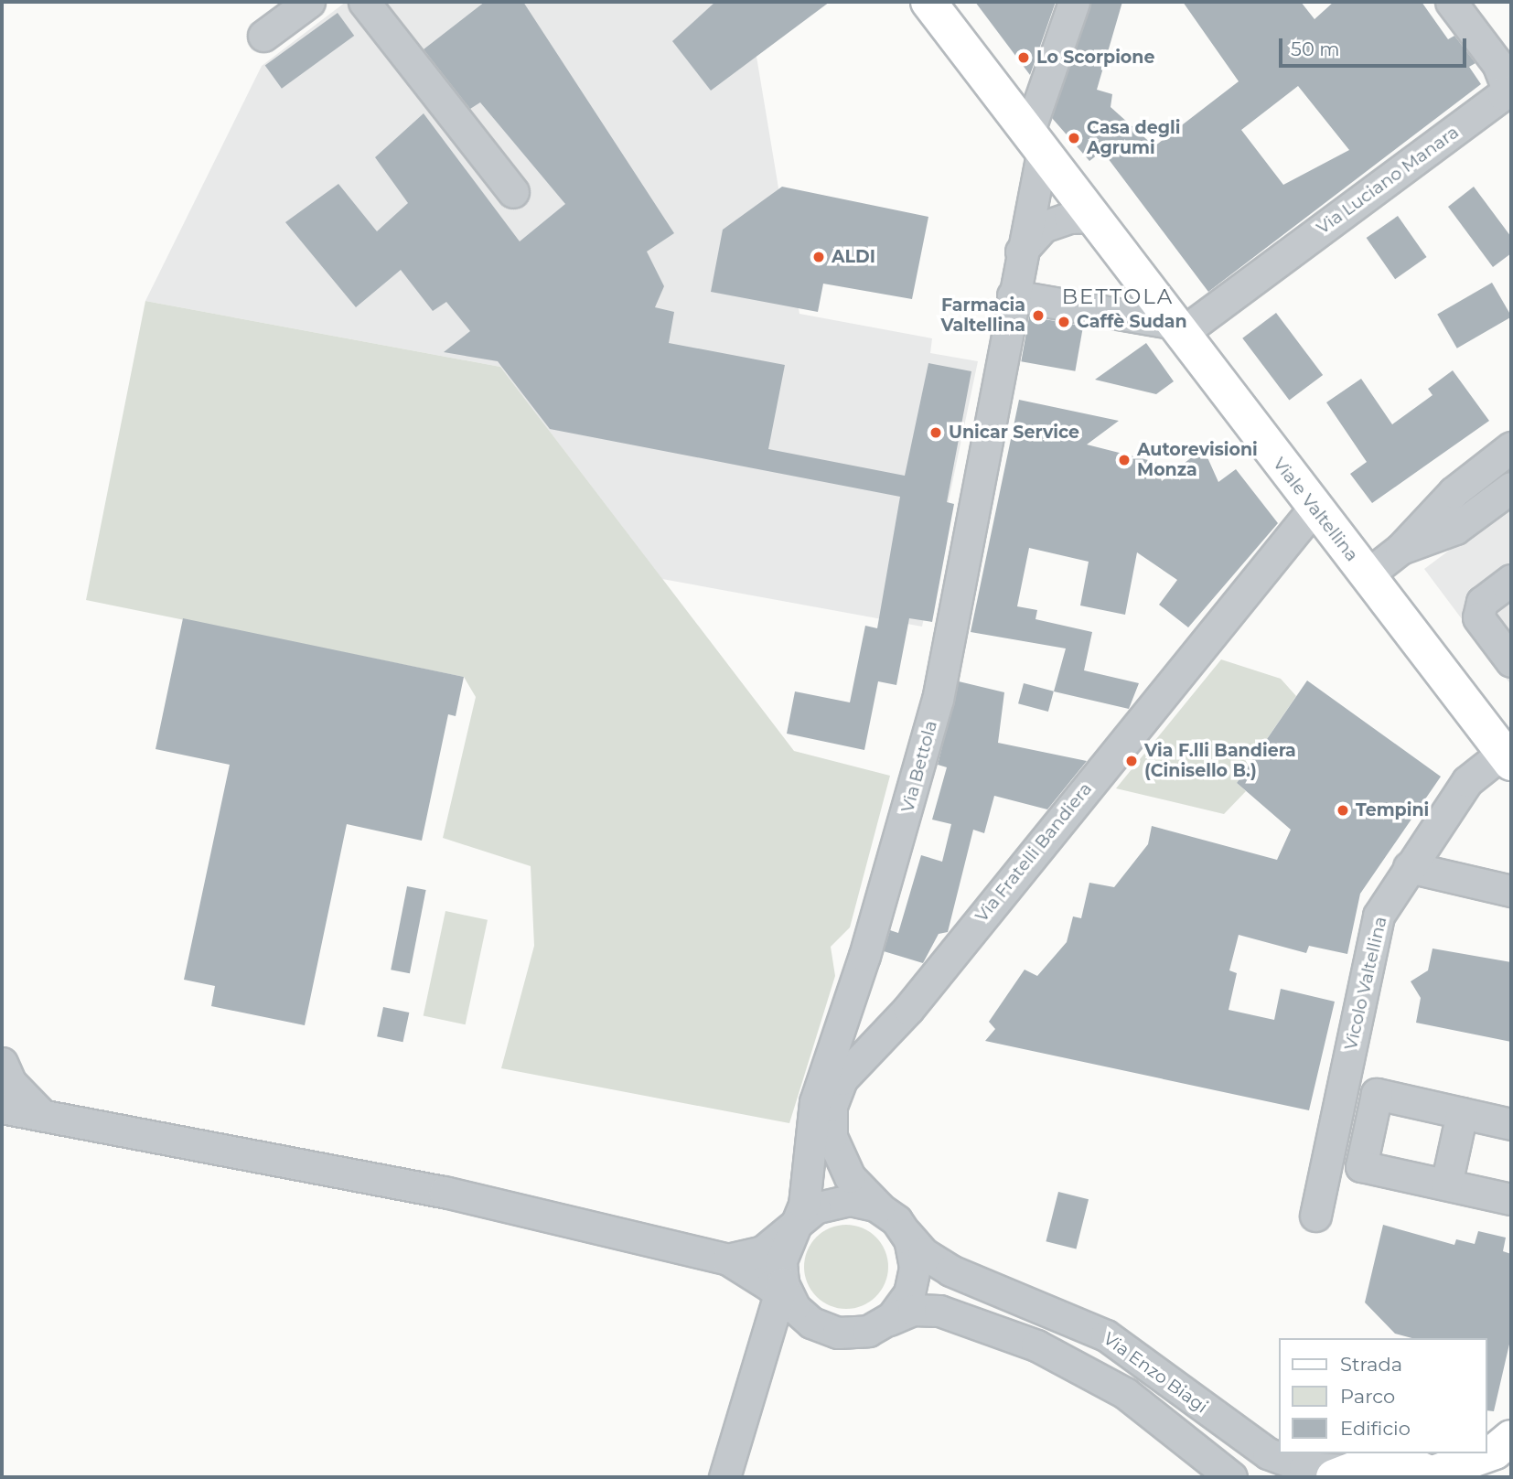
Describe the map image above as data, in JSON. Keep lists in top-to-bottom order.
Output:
{
  "streets": {
    "main road": ["Viale Valtellina"],
    "street": [
      "Via Luciano Manara",
      "Via Bettola",
      "Via Fratelli Bandiera",
      "Vicolo Valtellina",
      "Via Enzo Biagi"
    ]
  },
  "crossings": [
    ["Via Luciano Manara", "Viale Valtellina"],
    ["Viale Valtellina", "Via Bettola"],
    ["Viale Valtellina", "Via Fratelli Bandiera"],
    ["Viale Valtellina", "Vicolo Valtellina"],
    ["Via Bettola", "Via Fratelli Bandiera"],
    ["Via Bettola", "Via Enzo Biagi"],
    ["Via Fratelli Bandiera", "Via Enzo Biagi"]
  ],
  "districts": ["BETTOLA"],
  "places": [
    "Lo Scorpione",
    "Casa degli Agrumi",
    "ALDI",
    "Farmacia Valtellina",
    "Caffè Sudan",
    "Unicar Service",
    "Autorevisioni Monza",
    "Via F.lli Bandiera (Cinisello B.)",
    "Tempini"
  ],
  "legend": ["Strada", "Parco", "Edificio"],
  "scale_bar": "50 m"
}
